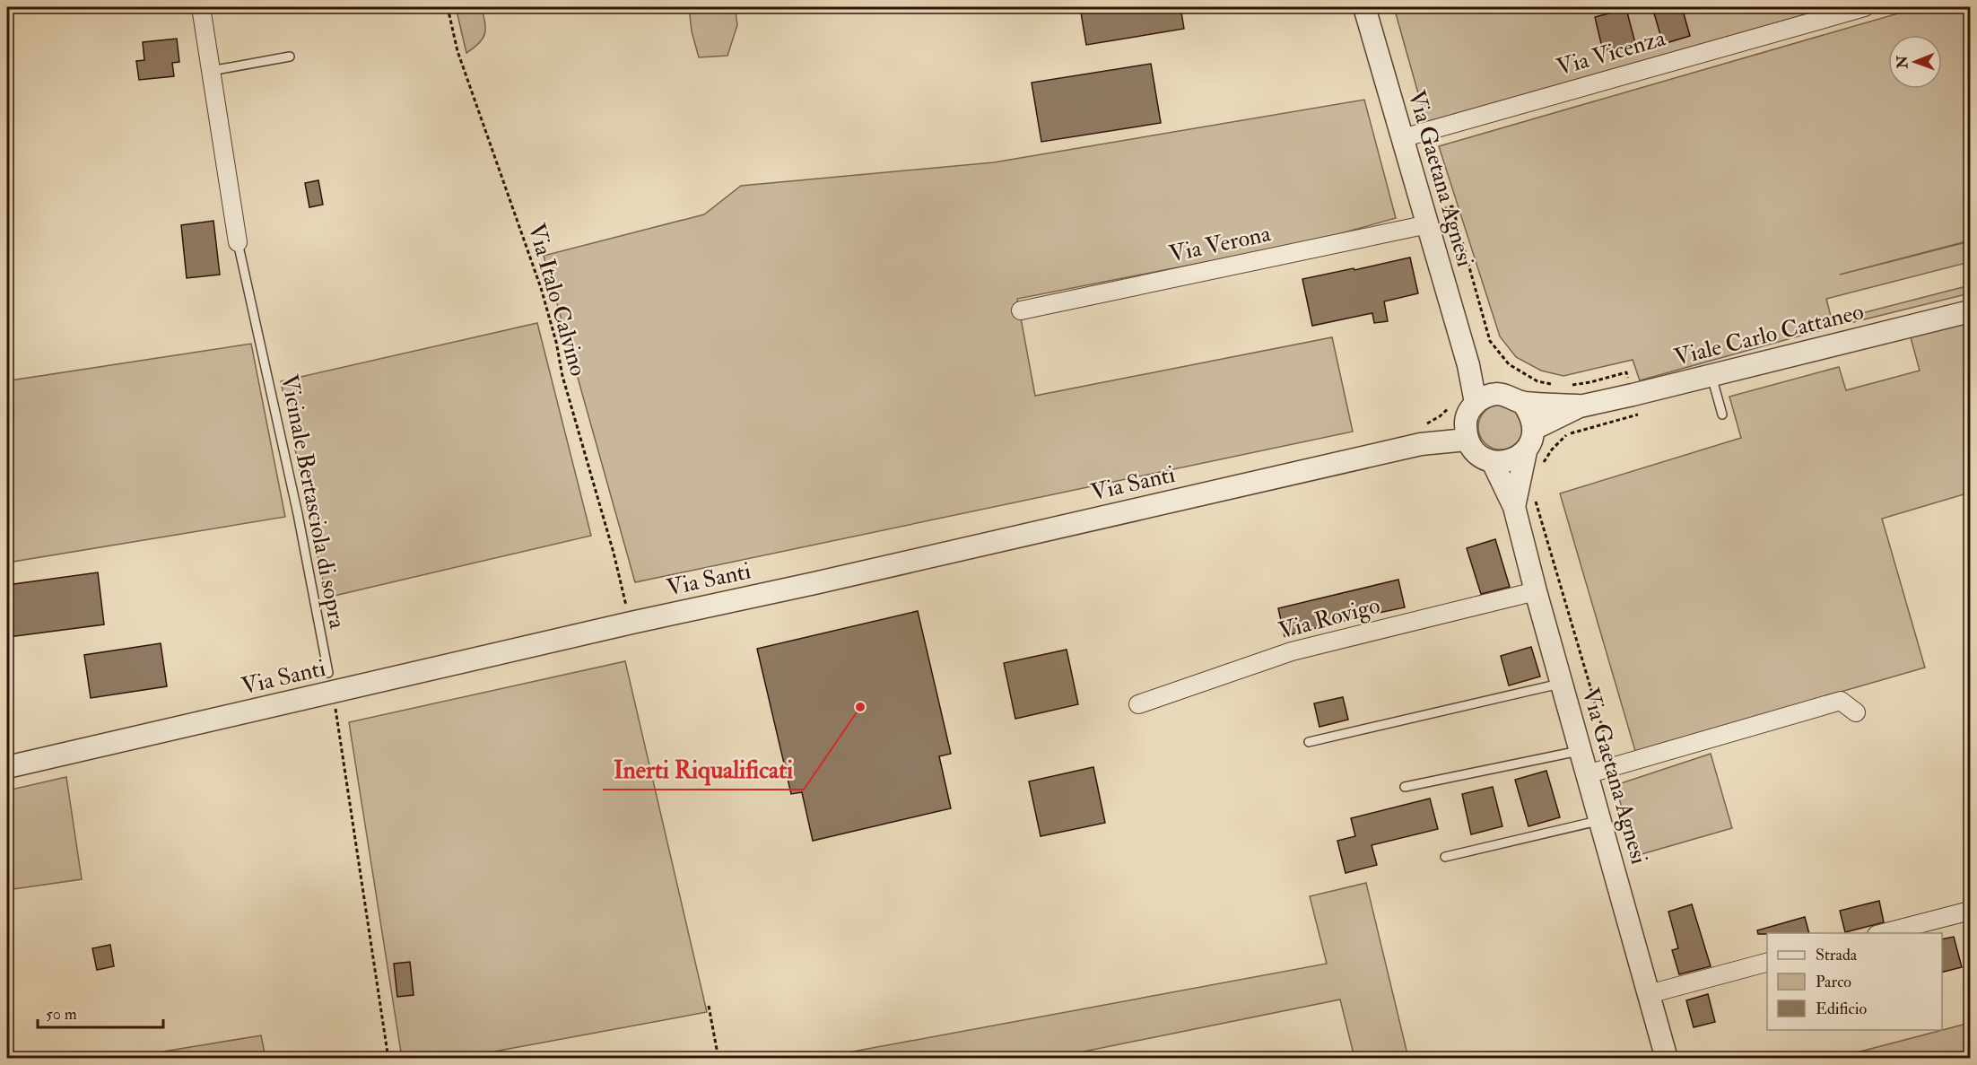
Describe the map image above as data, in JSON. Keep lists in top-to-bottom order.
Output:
{
  "streets": {
    "street": [
      "Via Vicenza",
      "Via Gaetana Agnesi",
      "Via Verona",
      "Viale Carlo Cattaneo",
      "Via Santi",
      "Via Rovigo"
    ],
    "lane": ["Vicinale Bertasciola di sopra"],
    "path": ["Via Italo Calvino"]
  },
  "crossings": [
    ["Via Vicenza", "Via Gaetana Agnesi"],
    ["Via Gaetana Agnesi", "Via Verona"],
    ["Via Gaetana Agnesi", "Viale Carlo Cattaneo"],
    ["Via Gaetana Agnesi", "Via Santi"],
    ["Via Gaetana Agnesi", "Via Rovigo"],
    ["Viale Carlo Cattaneo", "Via Santi"],
    ["Via Santi", "Vicinale Bertasciola di sopra"]
  ],
  "places": ["Inerti Riqualificati"],
  "legend": ["Strada", "Parco", "Edificio"],
  "scale_bar": "50 m",
  "north": "left"
}
